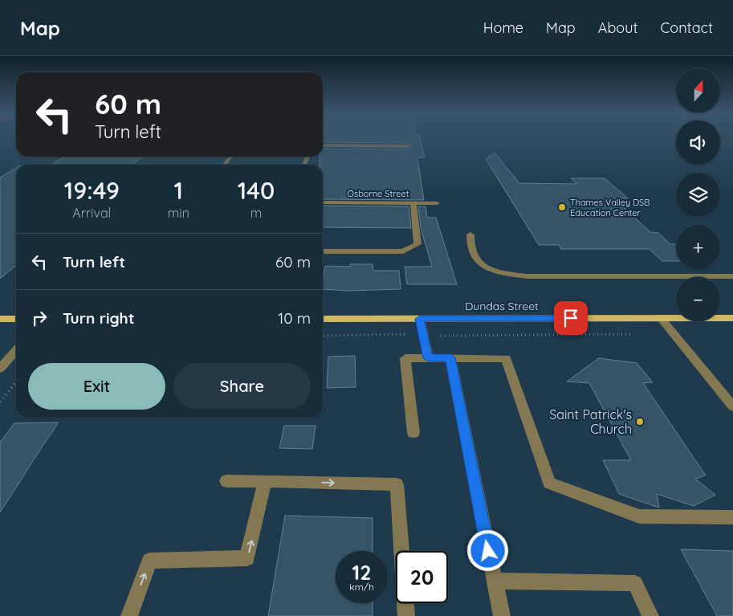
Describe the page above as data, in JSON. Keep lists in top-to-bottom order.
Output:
{
  "streets": {
    "main road": ["Dundas Street"],
    "street": ["Osborne Street"]
  },
  "places": ["Thames Valley DSB Education Center", "Saint Patrick's Church"],
  "north": "top",
  "page": {
    "header": "Map",
    "nav": [
      "Home",
      "Map",
      "About",
      "Contact"
    ],
    "map_buttons": ["+", "−"],
    "turn": ["60 m", "Turn left"],
    "eta": [
      "19:49",
      "Arrival",
      "1",
      "min",
      "140",
      "m"
    ],
    "list": [
      {
        "name": "Turn left",
        "value": "60 m"
      },
      {
        "name": "Turn right",
        "value": "10 m"
      }
    ],
    "buttons": ["Exit", "Share"],
    "speed": "12 km/h",
    "limit": "20"
  }
}
